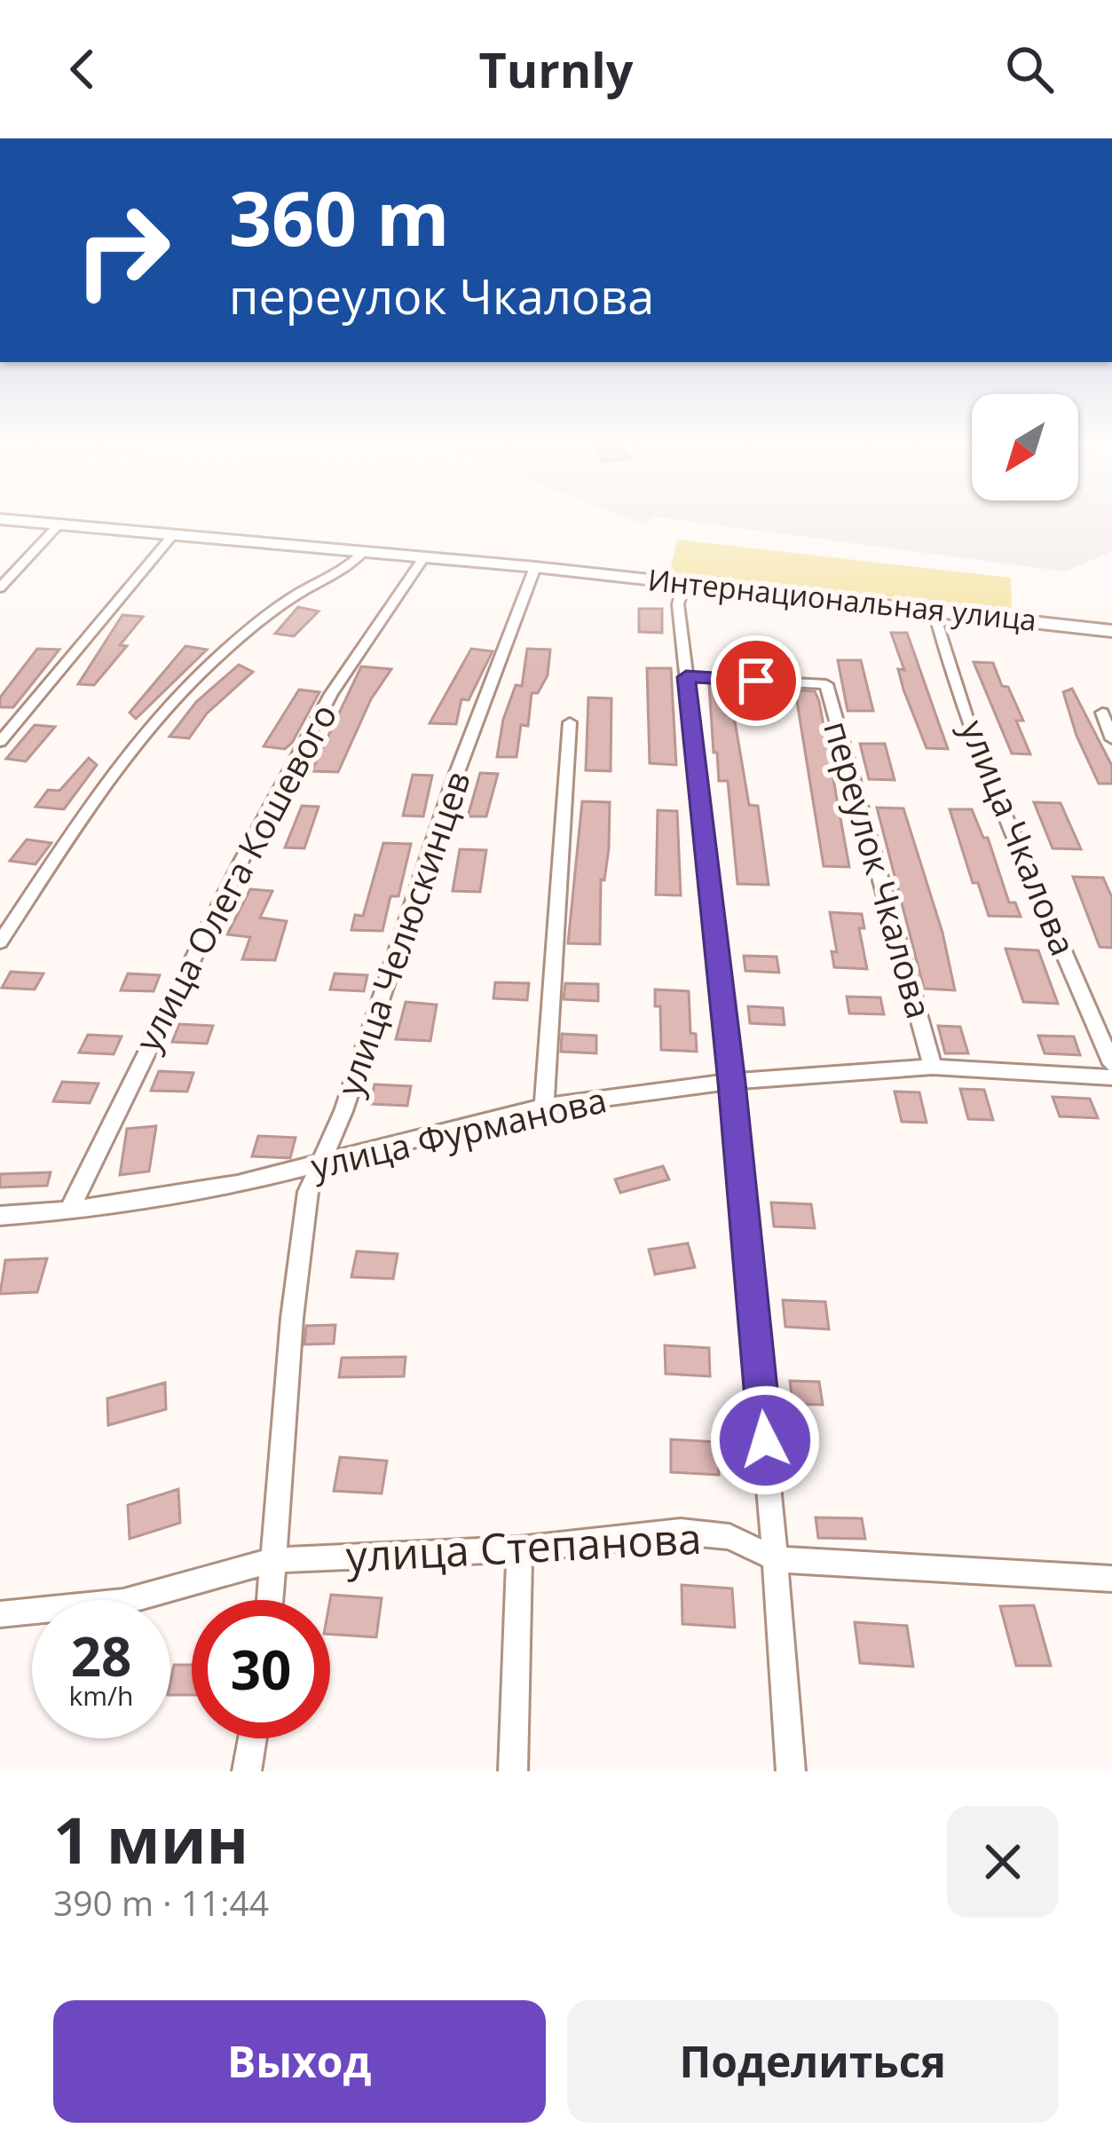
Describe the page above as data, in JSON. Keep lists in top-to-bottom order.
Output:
{
  "streets": {
    "street": [
      "Интернациональная улица",
      "улица Чкалова",
      "переулок Чкалова",
      "улица Олега Кошевого",
      "улица Челюскинцев",
      "улица Фурманова",
      "улица Степанова"
    ]
  },
  "crossings": [
    ["Интернациональная улица", "улица Чкалова"],
    ["Интернациональная улица", "улица Олега Кошевого"],
    ["Интернациональная улица", "улица Челюскинцев"],
    ["переулок Чкалова", "улица Фурманова"],
    ["улица Олега Кошевого", "улица Фурманова"],
    ["улица Челюскинцев", "улица Фурманова"],
    ["улица Челюскинцев", "улица Степанова"]
  ],
  "north": "bottom left",
  "page": {
    "header": "Turnly",
    "turn": ["360 m", "переулок Чкалова"],
    "speed": "28 km/h",
    "limit": "30",
    "heading": ["1 мин", "390 m · 11:44"],
    "buttons": ["Выход", "Поделиться"]
  }
}
